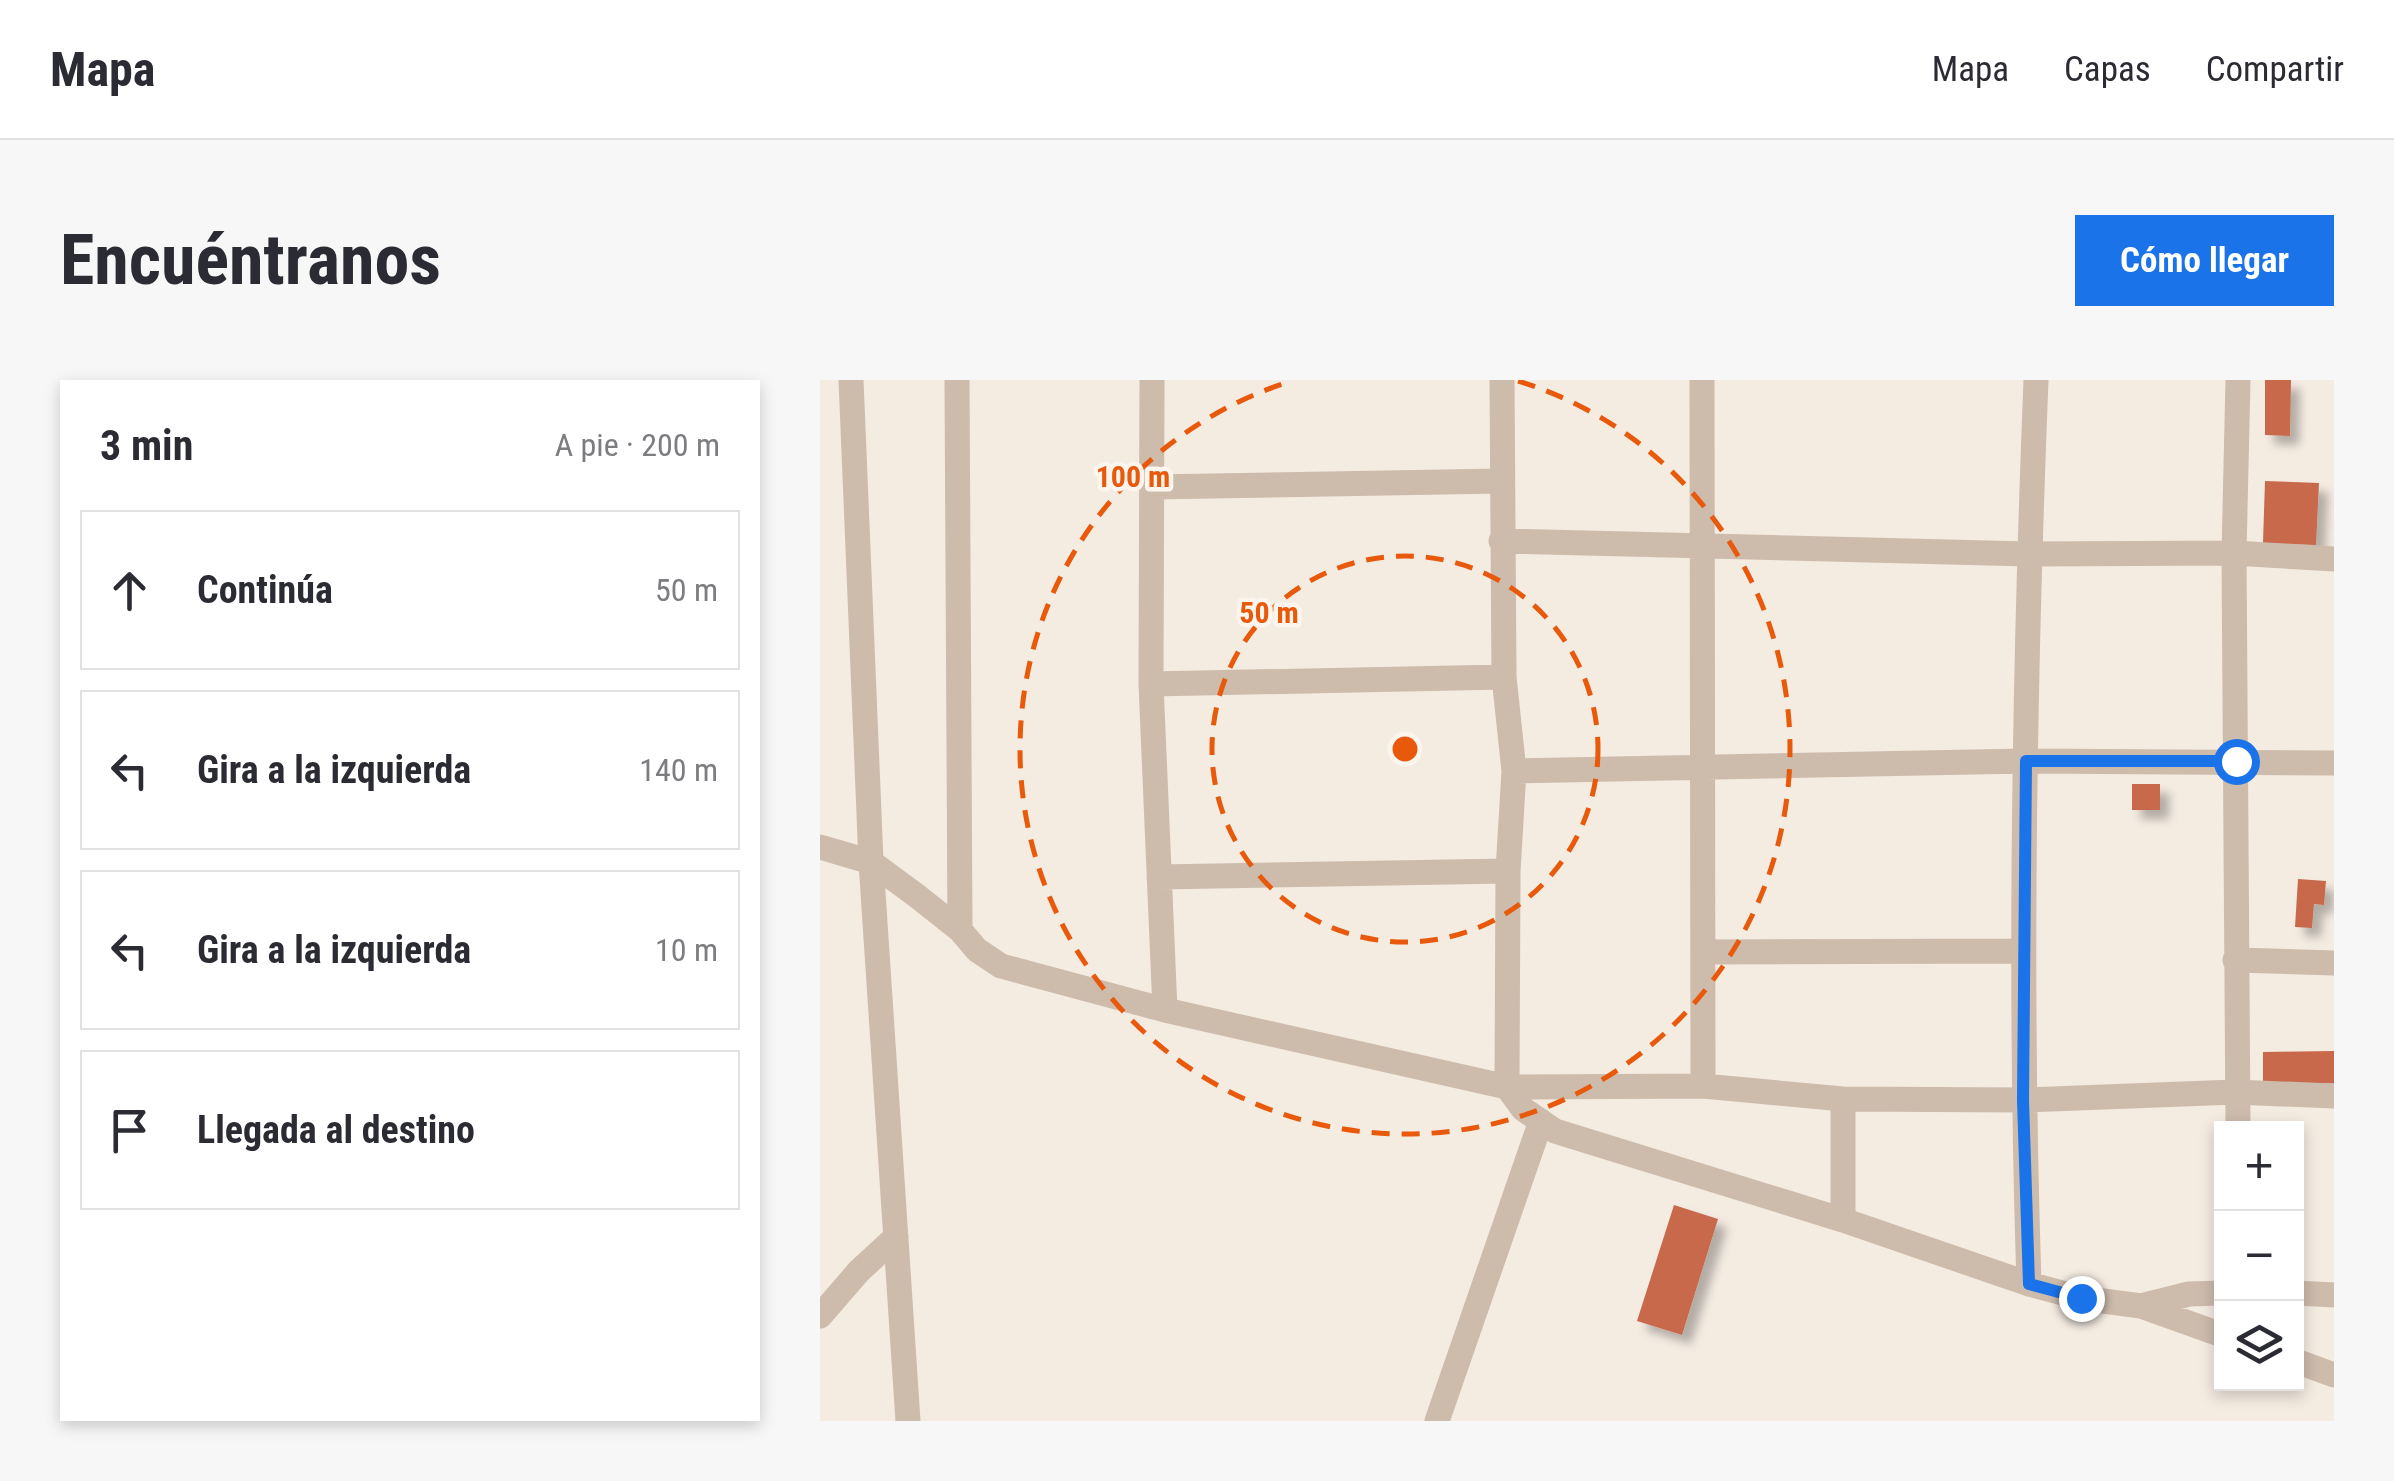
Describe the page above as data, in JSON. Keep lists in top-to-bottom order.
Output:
{
  "page": {
    "header": "Mapa",
    "nav": ["Mapa", "Capas", "Compartir"],
    "buttons": "Cómo llegar",
    "title": "Encuéntranos",
    "heading": ["3 min", "A pie · 200 m"],
    "list": [
      ["Continúa", "50 m"],
      ["Gira a la izquierda", "140 m"],
      ["Gira a la izquierda", "10 m"],
      "Llegada al destino"
    ],
    "map_buttons": ["+", "−"]
  },
  "rings": ["100 m", "50 m"]
}
